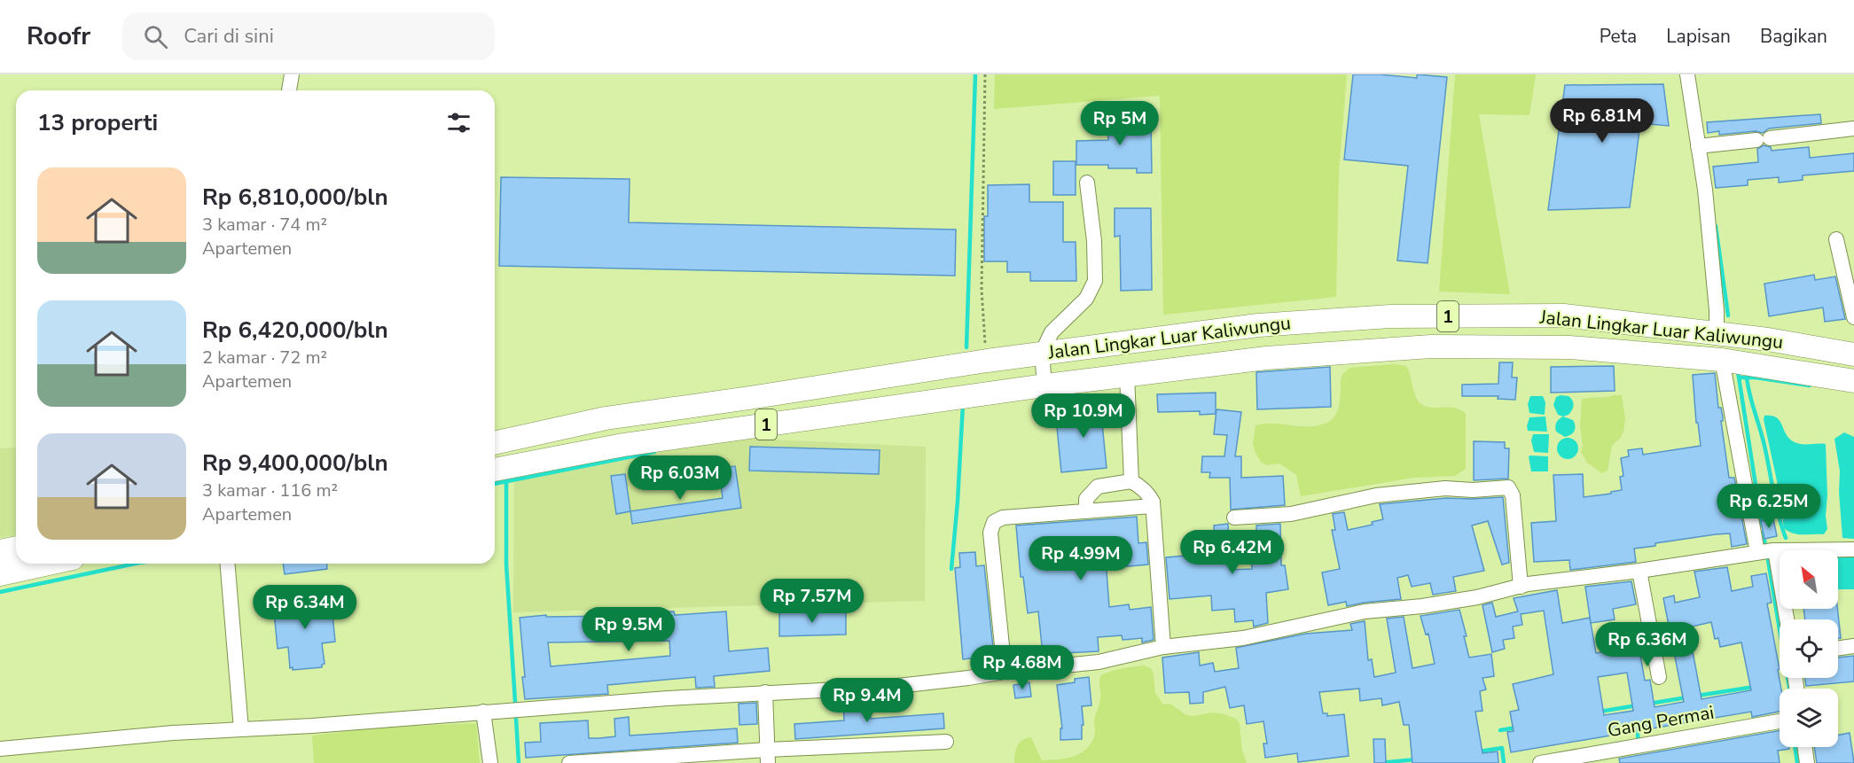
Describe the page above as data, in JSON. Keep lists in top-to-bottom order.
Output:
{
  "streets": {
    "highway": ["1", "Jalan Lingkar Luar Kaliwungu"],
    "street": ["Gang Permai"]
  },
  "north": "top left",
  "page": {
    "header": "Roofr",
    "search": "Cari di sini",
    "nav": ["Peta", "Lapisan", "Bagikan"],
    "heading": "13 properti",
    "price": [
      "Rp 6.81M",
      "Rp 5M",
      "Rp 10.9M",
      "Rp 6.03M",
      "Rp 6.25M",
      "Rp 6.42M",
      "Rp 4.99M",
      "Rp 7.57M",
      "Rp 6.34M",
      "Rp 9.5M",
      "Rp 6.36M",
      "Rp 4.68M",
      "Rp 9.4M"
    ],
    "list": [
      {
        "name": "Rp 6,810,000/bln",
        "note": "3 kamar · 74 m² · Apartemen"
      },
      {
        "name": "Rp 6,420,000/bln",
        "note": "2 kamar · 72 m² · Apartemen"
      },
      {
        "name": "Rp 9,400,000/bln",
        "note": "3 kamar · 116 m² · Apartemen"
      }
    ]
  }
}
